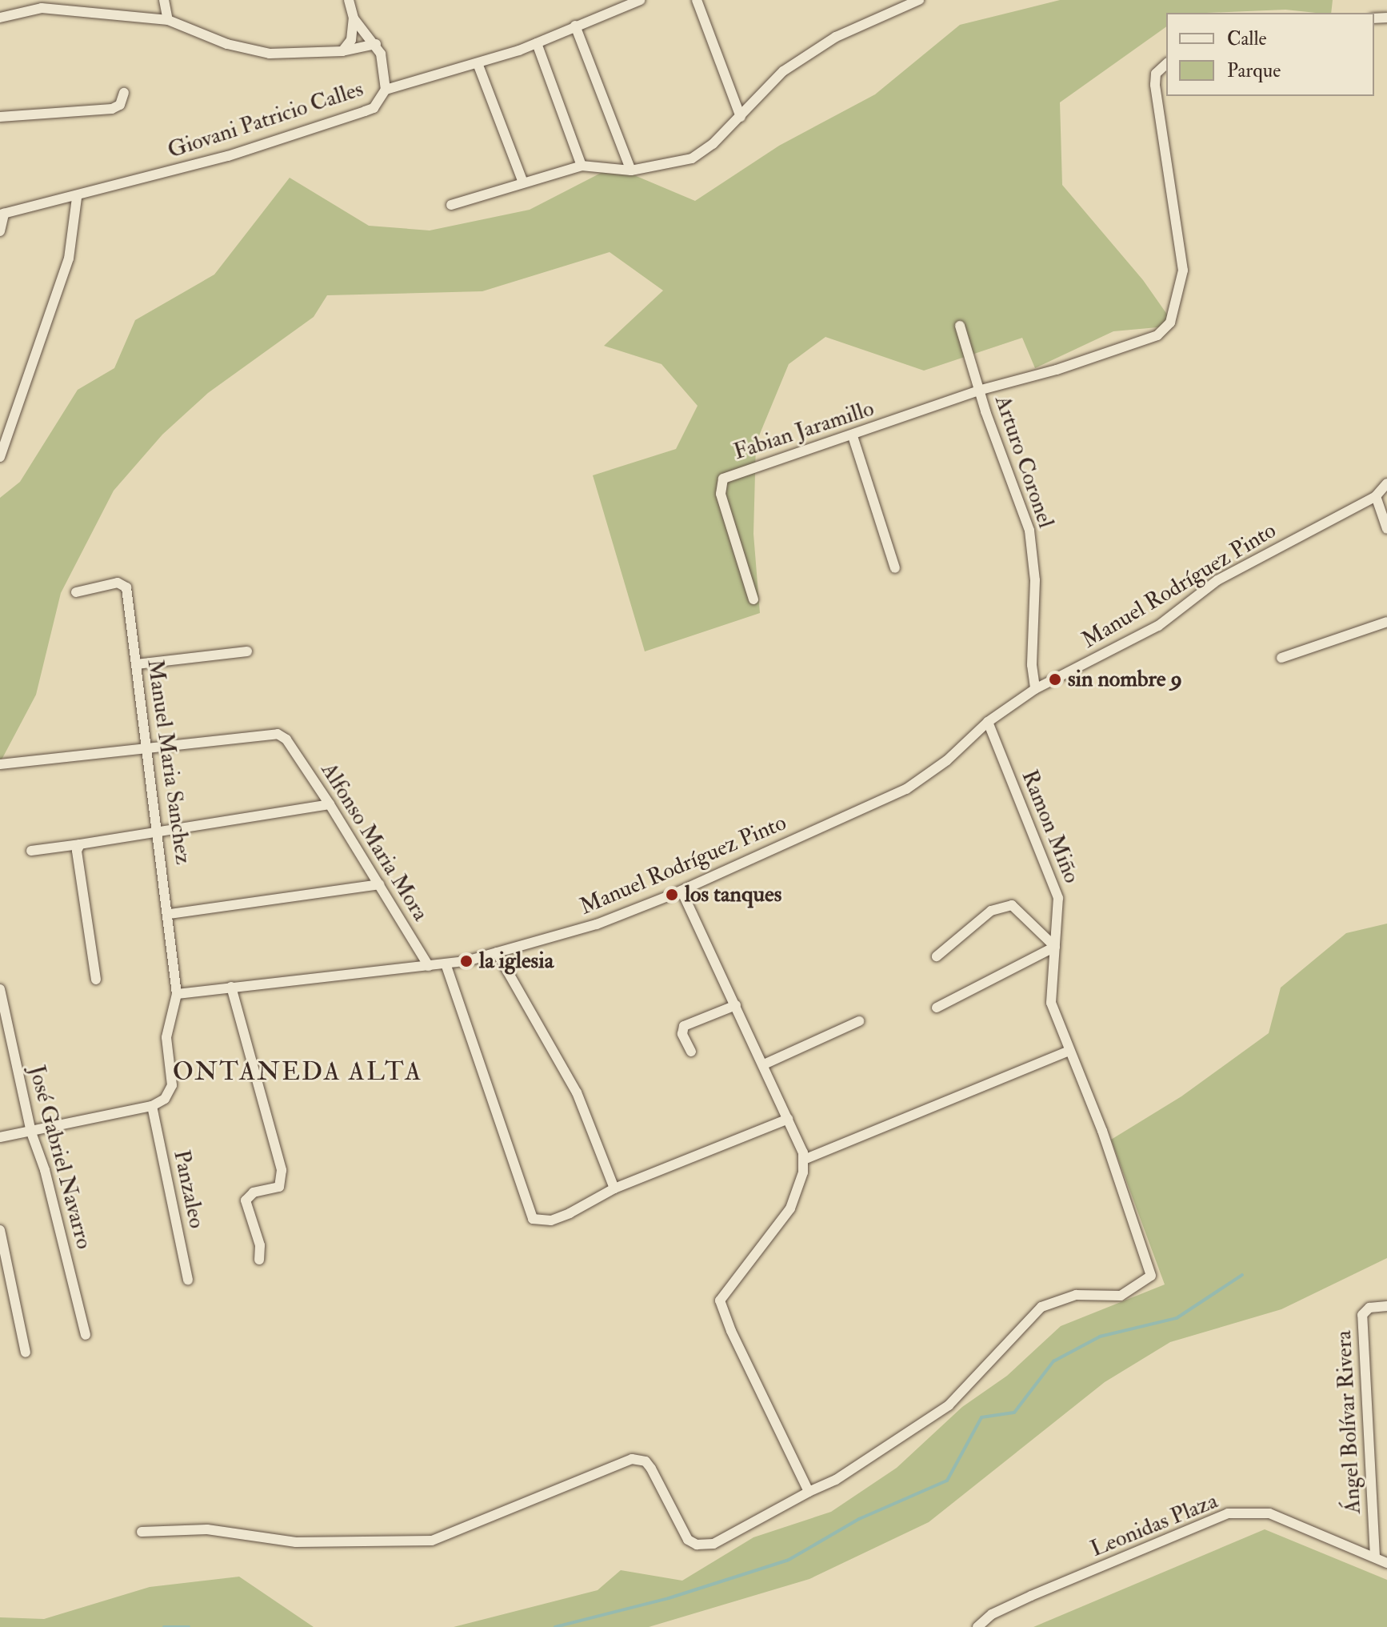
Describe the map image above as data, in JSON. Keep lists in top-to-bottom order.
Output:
{
  "streets": {
    "street": [
      "Giovani Patricio Calles",
      "Fabian Jaramillo",
      "Arturo Coronel",
      "Manuel Rodríguez Pinto",
      "Manuel Maria Sanchez",
      "Ramon Miño",
      "Alfonso Maria Mora",
      "José Gabriel Navarro",
      "Panzaleo",
      "Ángel Bolívar Rivera",
      "Leonidas Plaza"
    ]
  },
  "crossings": [
    ["Fabian Jaramillo", "Arturo Coronel"],
    ["Arturo Coronel", "Manuel Rodríguez Pinto"],
    ["Manuel Rodríguez Pinto", "Manuel Maria Sanchez"],
    ["Manuel Rodríguez Pinto", "Ramon Miño"],
    ["Manuel Rodríguez Pinto", "Alfonso Maria Mora"],
    ["Manuel Maria Sanchez", "Alfonso Maria Mora"],
    ["Ángel Bolívar Rivera", "Leonidas Plaza"]
  ],
  "districts": ["ONTANEDA ALTA"],
  "places": ["sin nombre 9", "los tanques", "la iglesia"],
  "legend": ["Calle", "Parque"]
}
